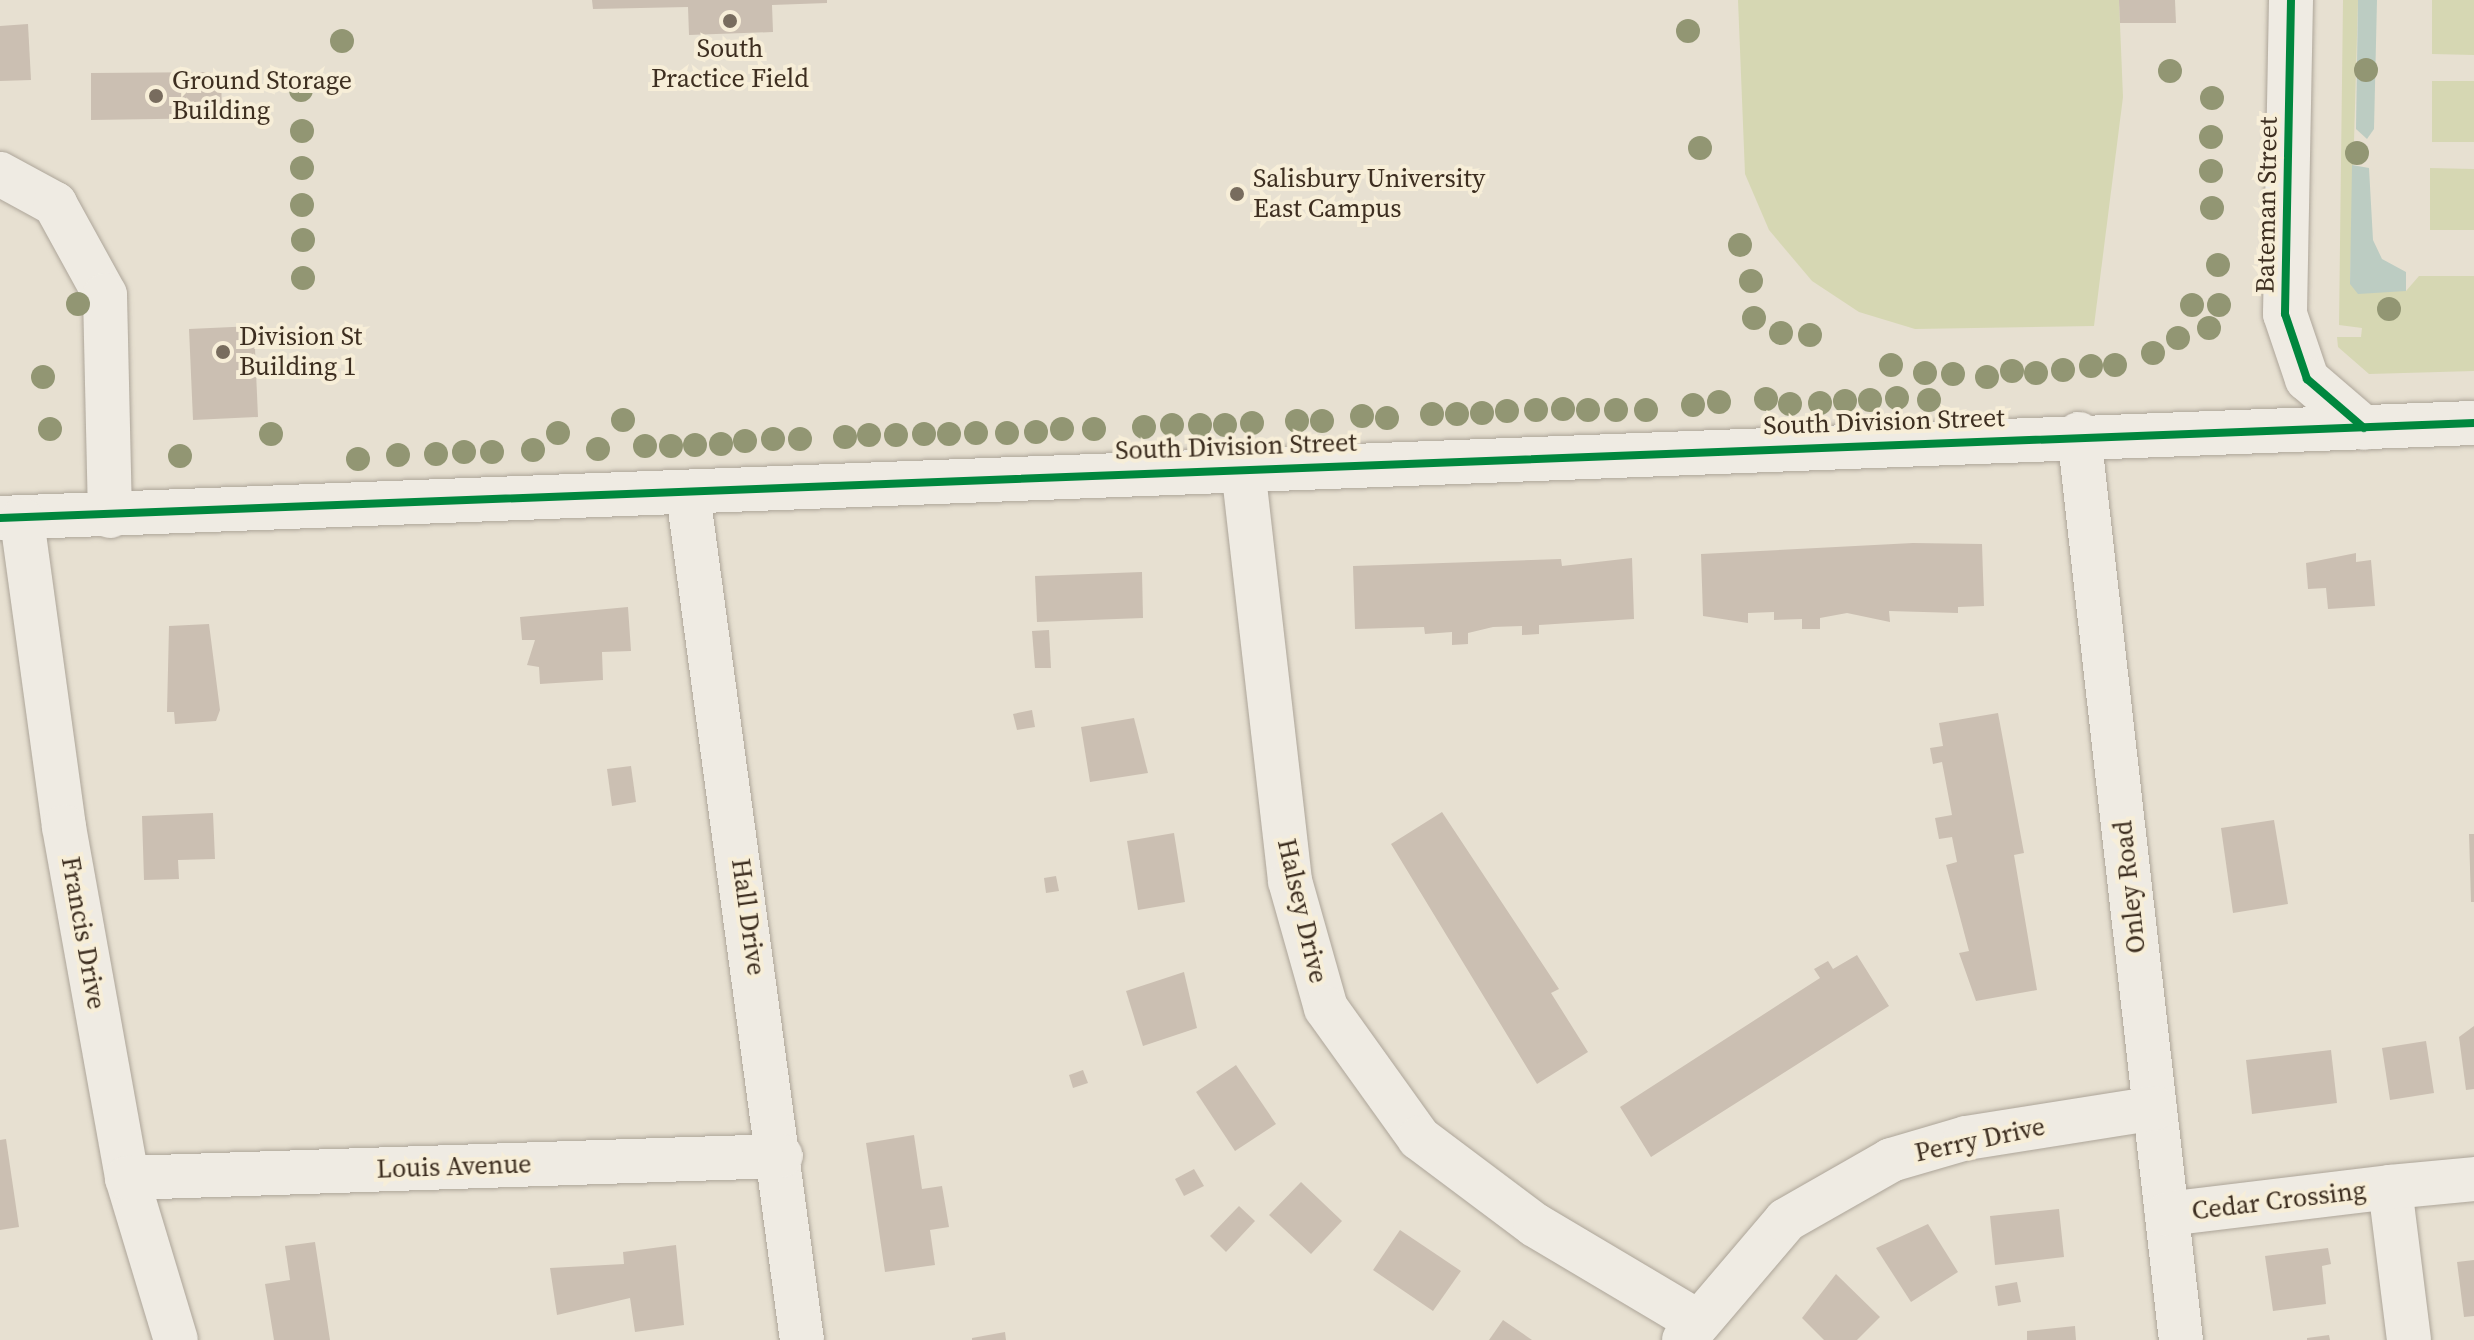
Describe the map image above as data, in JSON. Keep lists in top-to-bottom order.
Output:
{
  "streets": {
    "street": [
      "Bateman Street",
      "South Division Street",
      "Onley Road",
      "Halsey Drive",
      "Hall Drive",
      "Francis Drive",
      "Perry Drive",
      "Louis Avenue",
      "Cedar Crossing"
    ]
  },
  "crossings": [
    ["Bateman Street", "South Division Street"],
    ["South Division Street", "Onley Road"],
    ["South Division Street", "Halsey Drive"],
    ["South Division Street", "Hall Drive"],
    ["South Division Street", "Francis Drive"],
    ["Onley Road", "Perry Drive"],
    ["Onley Road", "Cedar Crossing"],
    ["Halsey Drive", "Perry Drive"],
    ["Hall Drive", "Louis Avenue"],
    ["Francis Drive", "Louis Avenue"]
  ],
  "places": [
    "South Practice Field",
    "Ground Storage Building",
    "Salisbury University East Campus",
    "Division St Building 1"
  ]
}
